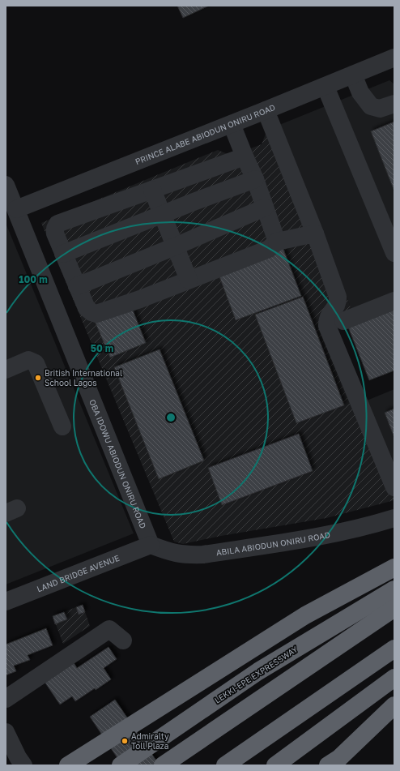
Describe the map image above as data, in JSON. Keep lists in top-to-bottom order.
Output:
{
  "streets": {
    "highway": ["LEKKI-EPE EXPRESSWAY"],
    "street": [
      "PRINCE ALABE ABIODUN ONIRU ROAD",
      "OBA IDOWU ABIODUN ONIRU ROAD",
      "ABILA ABIODUN ONIRU ROAD",
      "LAND BRIDGE AVENUE"
    ]
  },
  "crossings": [
    ["PRINCE ALABE ABIODUN ONIRU ROAD", "OBA IDOWU ABIODUN ONIRU ROAD"],
    ["OBA IDOWU ABIODUN ONIRU ROAD", "ABILA ABIODUN ONIRU ROAD"],
    ["OBA IDOWU ABIODUN ONIRU ROAD", "LAND BRIDGE AVENUE"],
    ["ABILA ABIODUN ONIRU ROAD", "LAND BRIDGE AVENUE"]
  ],
  "places": ["British International School Lagos", "Admiralty Toll Plaza"],
  "rings": ["100 m", "50 m"]
}
